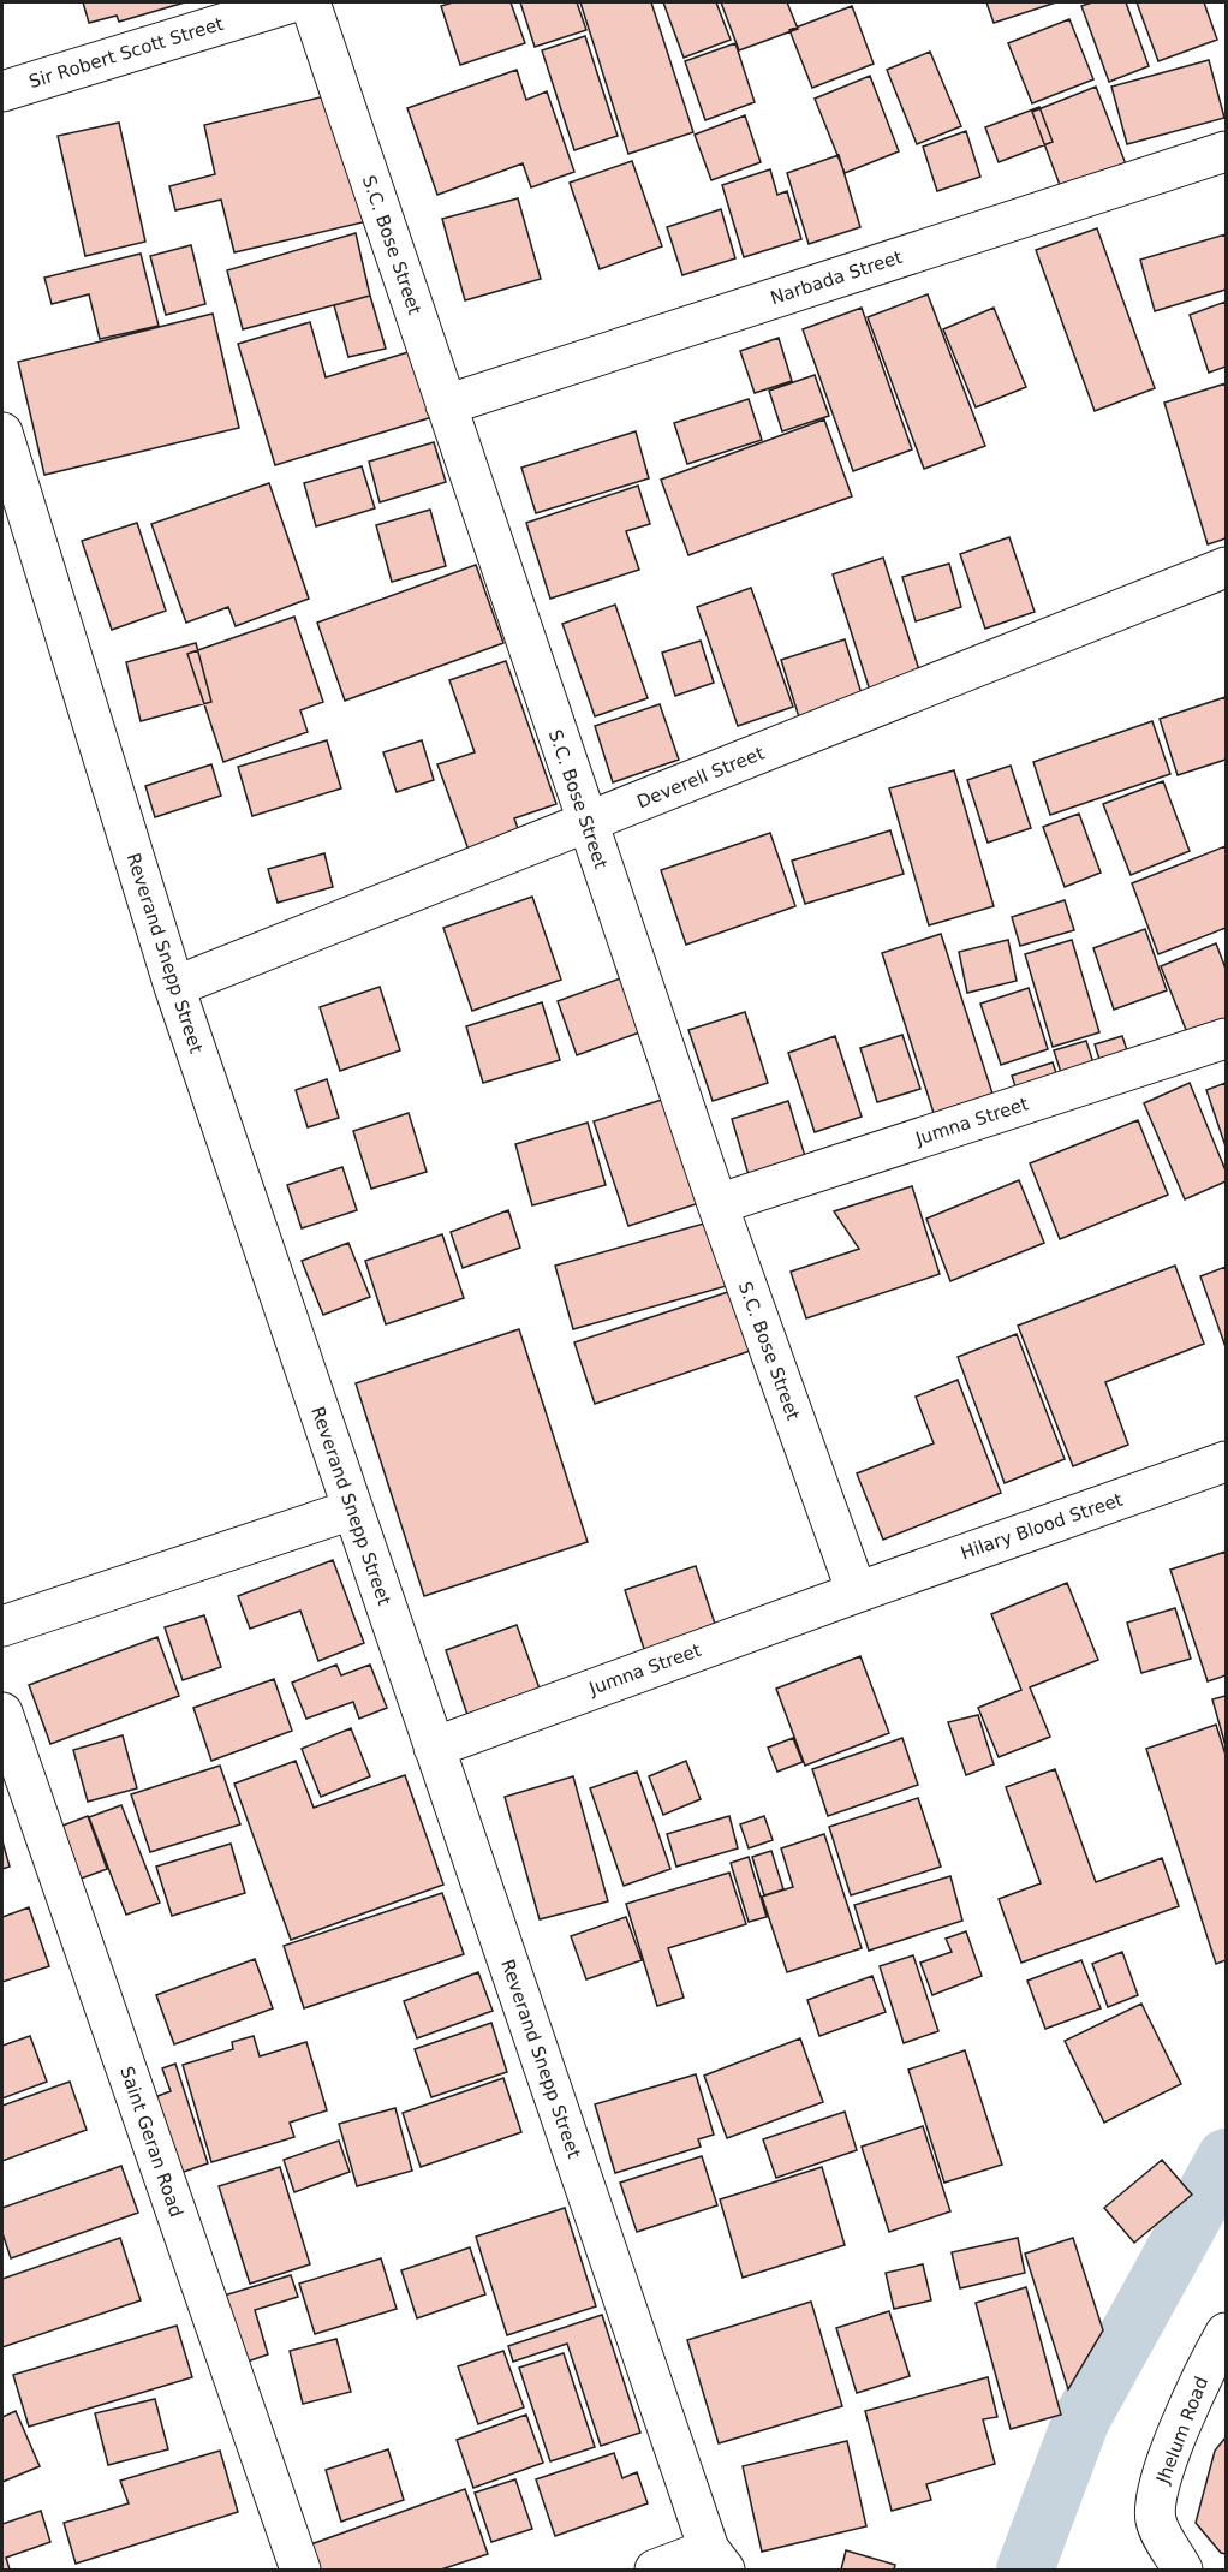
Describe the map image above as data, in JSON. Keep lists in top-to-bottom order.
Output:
{
  "streets": {
    "street": [
      "Sir Robert Scott Street",
      "S.C. Bose Street",
      "Narbada Street",
      "Deverell Street",
      "Reverand Snepp Street",
      "Jumna Street",
      "Hilary Blood Street",
      "Saint Geran Road",
      "Jhelum Road"
    ]
  },
  "crossings": [
    ["S.C. Bose Street", "Narbada Street"],
    ["S.C. Bose Street", "Deverell Street"],
    ["S.C. Bose Street", "Jumna Street"],
    ["S.C. Bose Street", "Hilary Blood Street"],
    ["Deverell Street", "Reverand Snepp Street"],
    ["Reverand Snepp Street", "Jumna Street"],
    ["Jumna Street", "Hilary Blood Street"]
  ]
}
